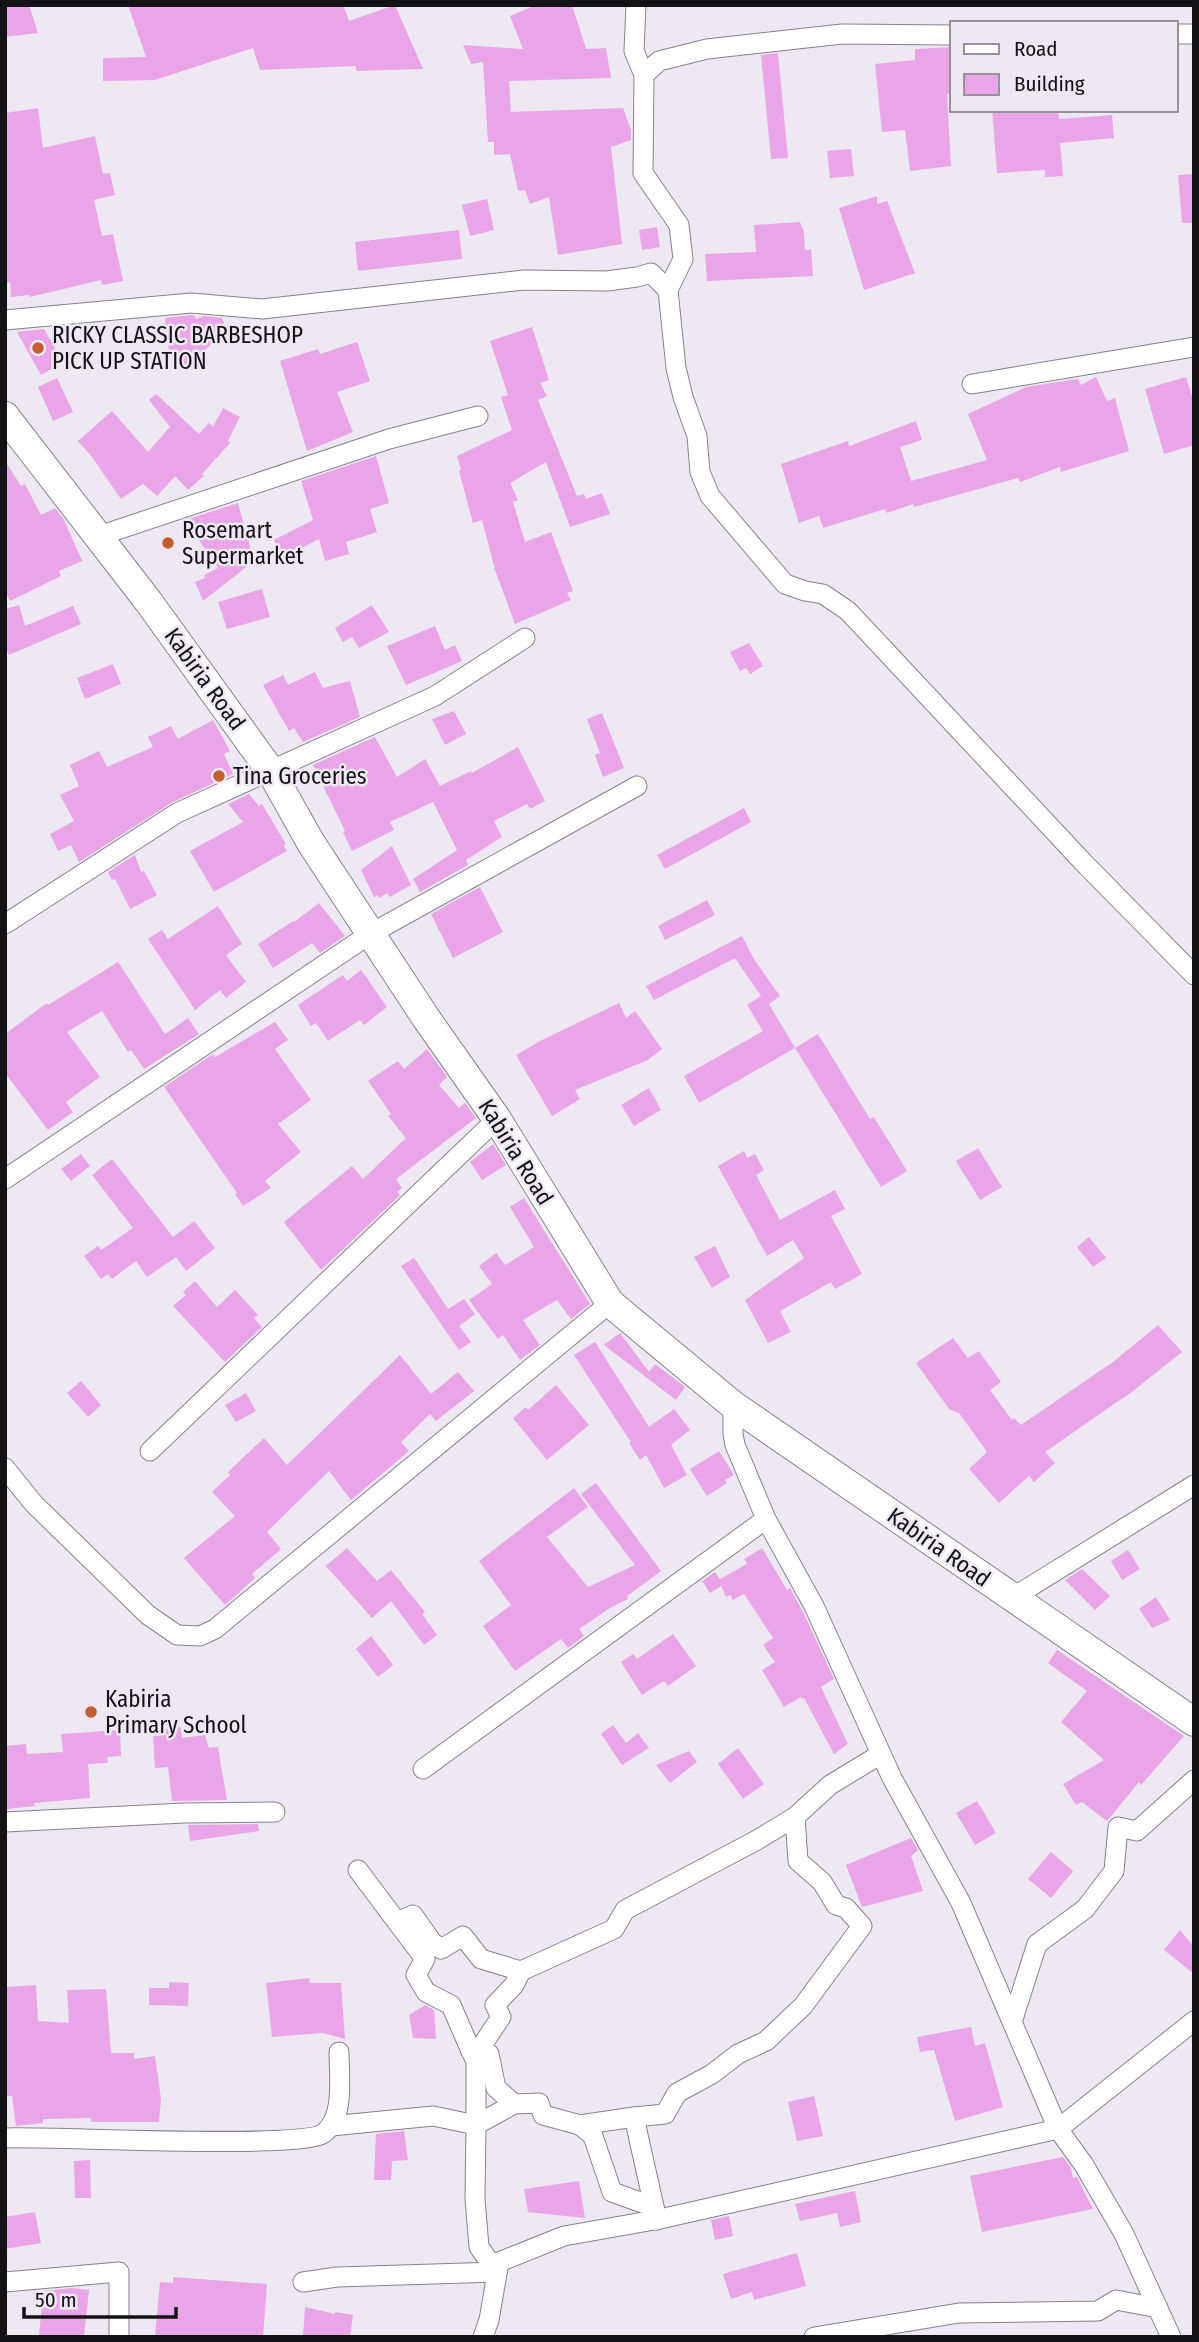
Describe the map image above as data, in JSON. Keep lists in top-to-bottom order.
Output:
{
  "streets": {
    "main road": ["Kabiria Road"]
  },
  "places": [
    "RICKY CLASSIC BARBESHOP PICK UP STATION",
    "Rosemart Supermarket",
    "Tina Groceries",
    "Kabiria Primary School"
  ],
  "legend": ["Road", "Building"],
  "scale_bar": "50 m"
}
